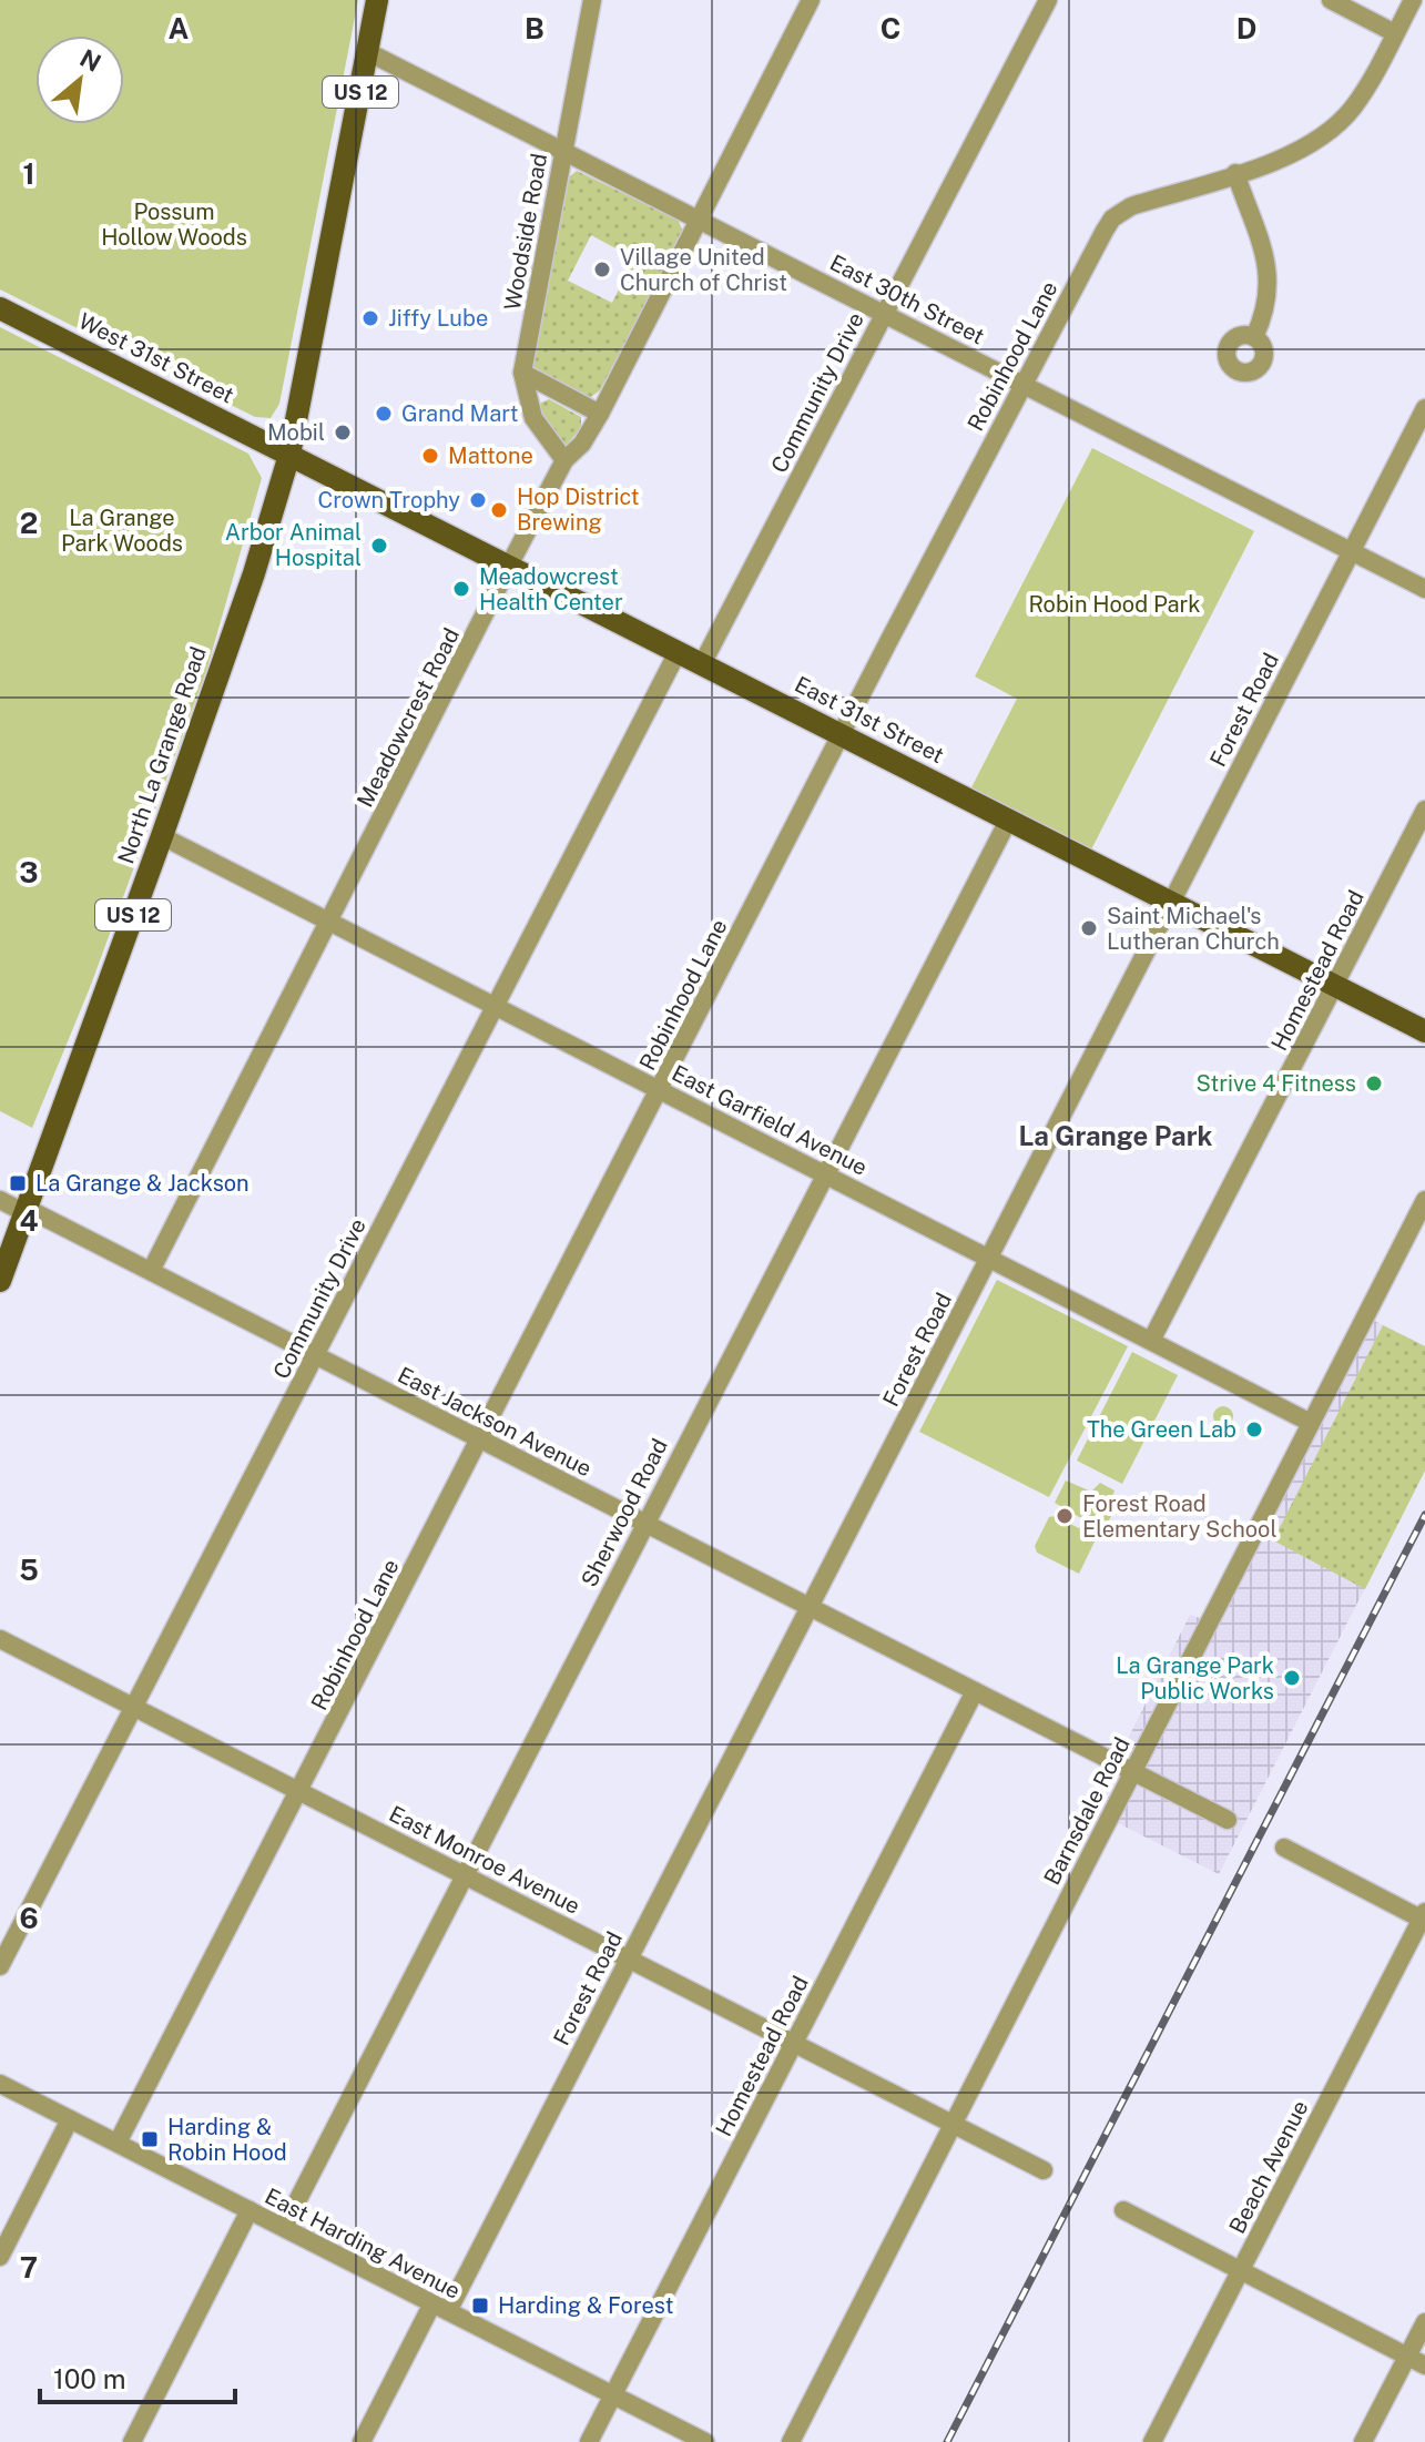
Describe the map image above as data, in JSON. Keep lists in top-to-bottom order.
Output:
{
  "streets": {
    "main road": [
      "US 12",
      "West 31st Street",
      "East 31st Street",
      "North La Grange Road"
    ],
    "street": [
      "Woodside Road",
      "East 30th Street",
      "Robinhood Lane",
      "Community Drive",
      "Forest Road",
      "Meadowcrest Road",
      "Homestead Road",
      "East Garfield Avenue",
      "East Jackson Avenue",
      "Sherwood Road",
      "Barnsdale Road",
      "East Monroe Avenue",
      "Beach Avenue",
      "East Harding Avenue"
    ]
  },
  "crossings": [
    ["US 12", "East 30th Street"],
    ["US 12", "West 31st Street"],
    ["US 12", "East 31st Street"],
    ["US 12", "North La Grange Road"],
    ["Woodside Road", "East 30th Street"],
    ["Woodside Road", "Meadowcrest Road"],
    ["East 30th Street", "Robinhood Lane"],
    ["East 30th Street", "Community Drive"],
    ["East 30th Street", "Forest Road"],
    ["East 30th Street", "Meadowcrest Road"],
    ["Robinhood Lane", "East 31st Street"],
    ["Robinhood Lane", "East Garfield Avenue"],
    ["Robinhood Lane", "East Jackson Avenue"],
    ["Robinhood Lane", "East Monroe Avenue"],
    ["Robinhood Lane", "East Harding Avenue"],
    ["West 31st Street", "East 31st Street"],
    ["West 31st Street", "North La Grange Road"],
    ["Community Drive", "East 31st Street"],
    ["Community Drive", "East Garfield Avenue"],
    ["Community Drive", "East Jackson Avenue"],
    ["Community Drive", "East Monroe Avenue"],
    ["Forest Road", "East 31st Street"],
    ["Forest Road", "East Garfield Avenue"],
    ["Forest Road", "East Jackson Avenue"],
    ["Forest Road", "East Monroe Avenue"],
    ["Forest Road", "East Harding Avenue"],
    ["Meadowcrest Road", "East 31st Street"],
    ["Meadowcrest Road", "East Garfield Avenue"],
    ["Meadowcrest Road", "East Jackson Avenue"],
    ["East 31st Street", "North La Grange Road"],
    ["East 31st Street", "Homestead Road"],
    ["East 31st Street", "Sherwood Road"],
    ["North La Grange Road", "East Garfield Avenue"],
    ["North La Grange Road", "East Jackson Avenue"],
    ["Homestead Road", "East Garfield Avenue"],
    ["Homestead Road", "East Jackson Avenue"],
    ["Homestead Road", "East Monroe Avenue"],
    ["Homestead Road", "East Harding Avenue"],
    ["East Garfield Avenue", "Sherwood Road"],
    ["East Garfield Avenue", "Barnsdale Road"],
    ["East Jackson Avenue", "Sherwood Road"],
    ["East Jackson Avenue", "Barnsdale Road"],
    ["Sherwood Road", "East Monroe Avenue"],
    ["Sherwood Road", "East Harding Avenue"],
    ["Barnsdale Road", "East Monroe Avenue"]
  ],
  "districts": ["La Grange Park"],
  "parks": ["Possum Hollow Woods", "La Grange Park Woods", "Robin Hood Park"],
  "places": {
    "other": [
      "Village United Church of Christ",
      "Jiffy Lube",
      "Grand Mart",
      "Mobil",
      "Mattone",
      "Crown Trophy",
      "Hop District Brewing",
      "Arbor Animal Hospital",
      "Meadowcrest Health Center",
      "Saint Michael's Lutheran Church",
      "Strive 4 Fitness",
      "The Green Lab",
      "Forest Road Elementary School",
      "La Grange Park Public Works"
    ],
    "transit": ["La Grange & Jackson", "Harding & Robin Hood", "Harding & Forest"]
  },
  "scale_bar": "100 m",
  "north": "top right",
  "grid": {
    "columns": [
      "A",
      "B",
      "C",
      "D"
    ],
    "rows": [
      "1",
      "2",
      "3",
      "4",
      "5",
      "6",
      "7"
    ]
  }
}
